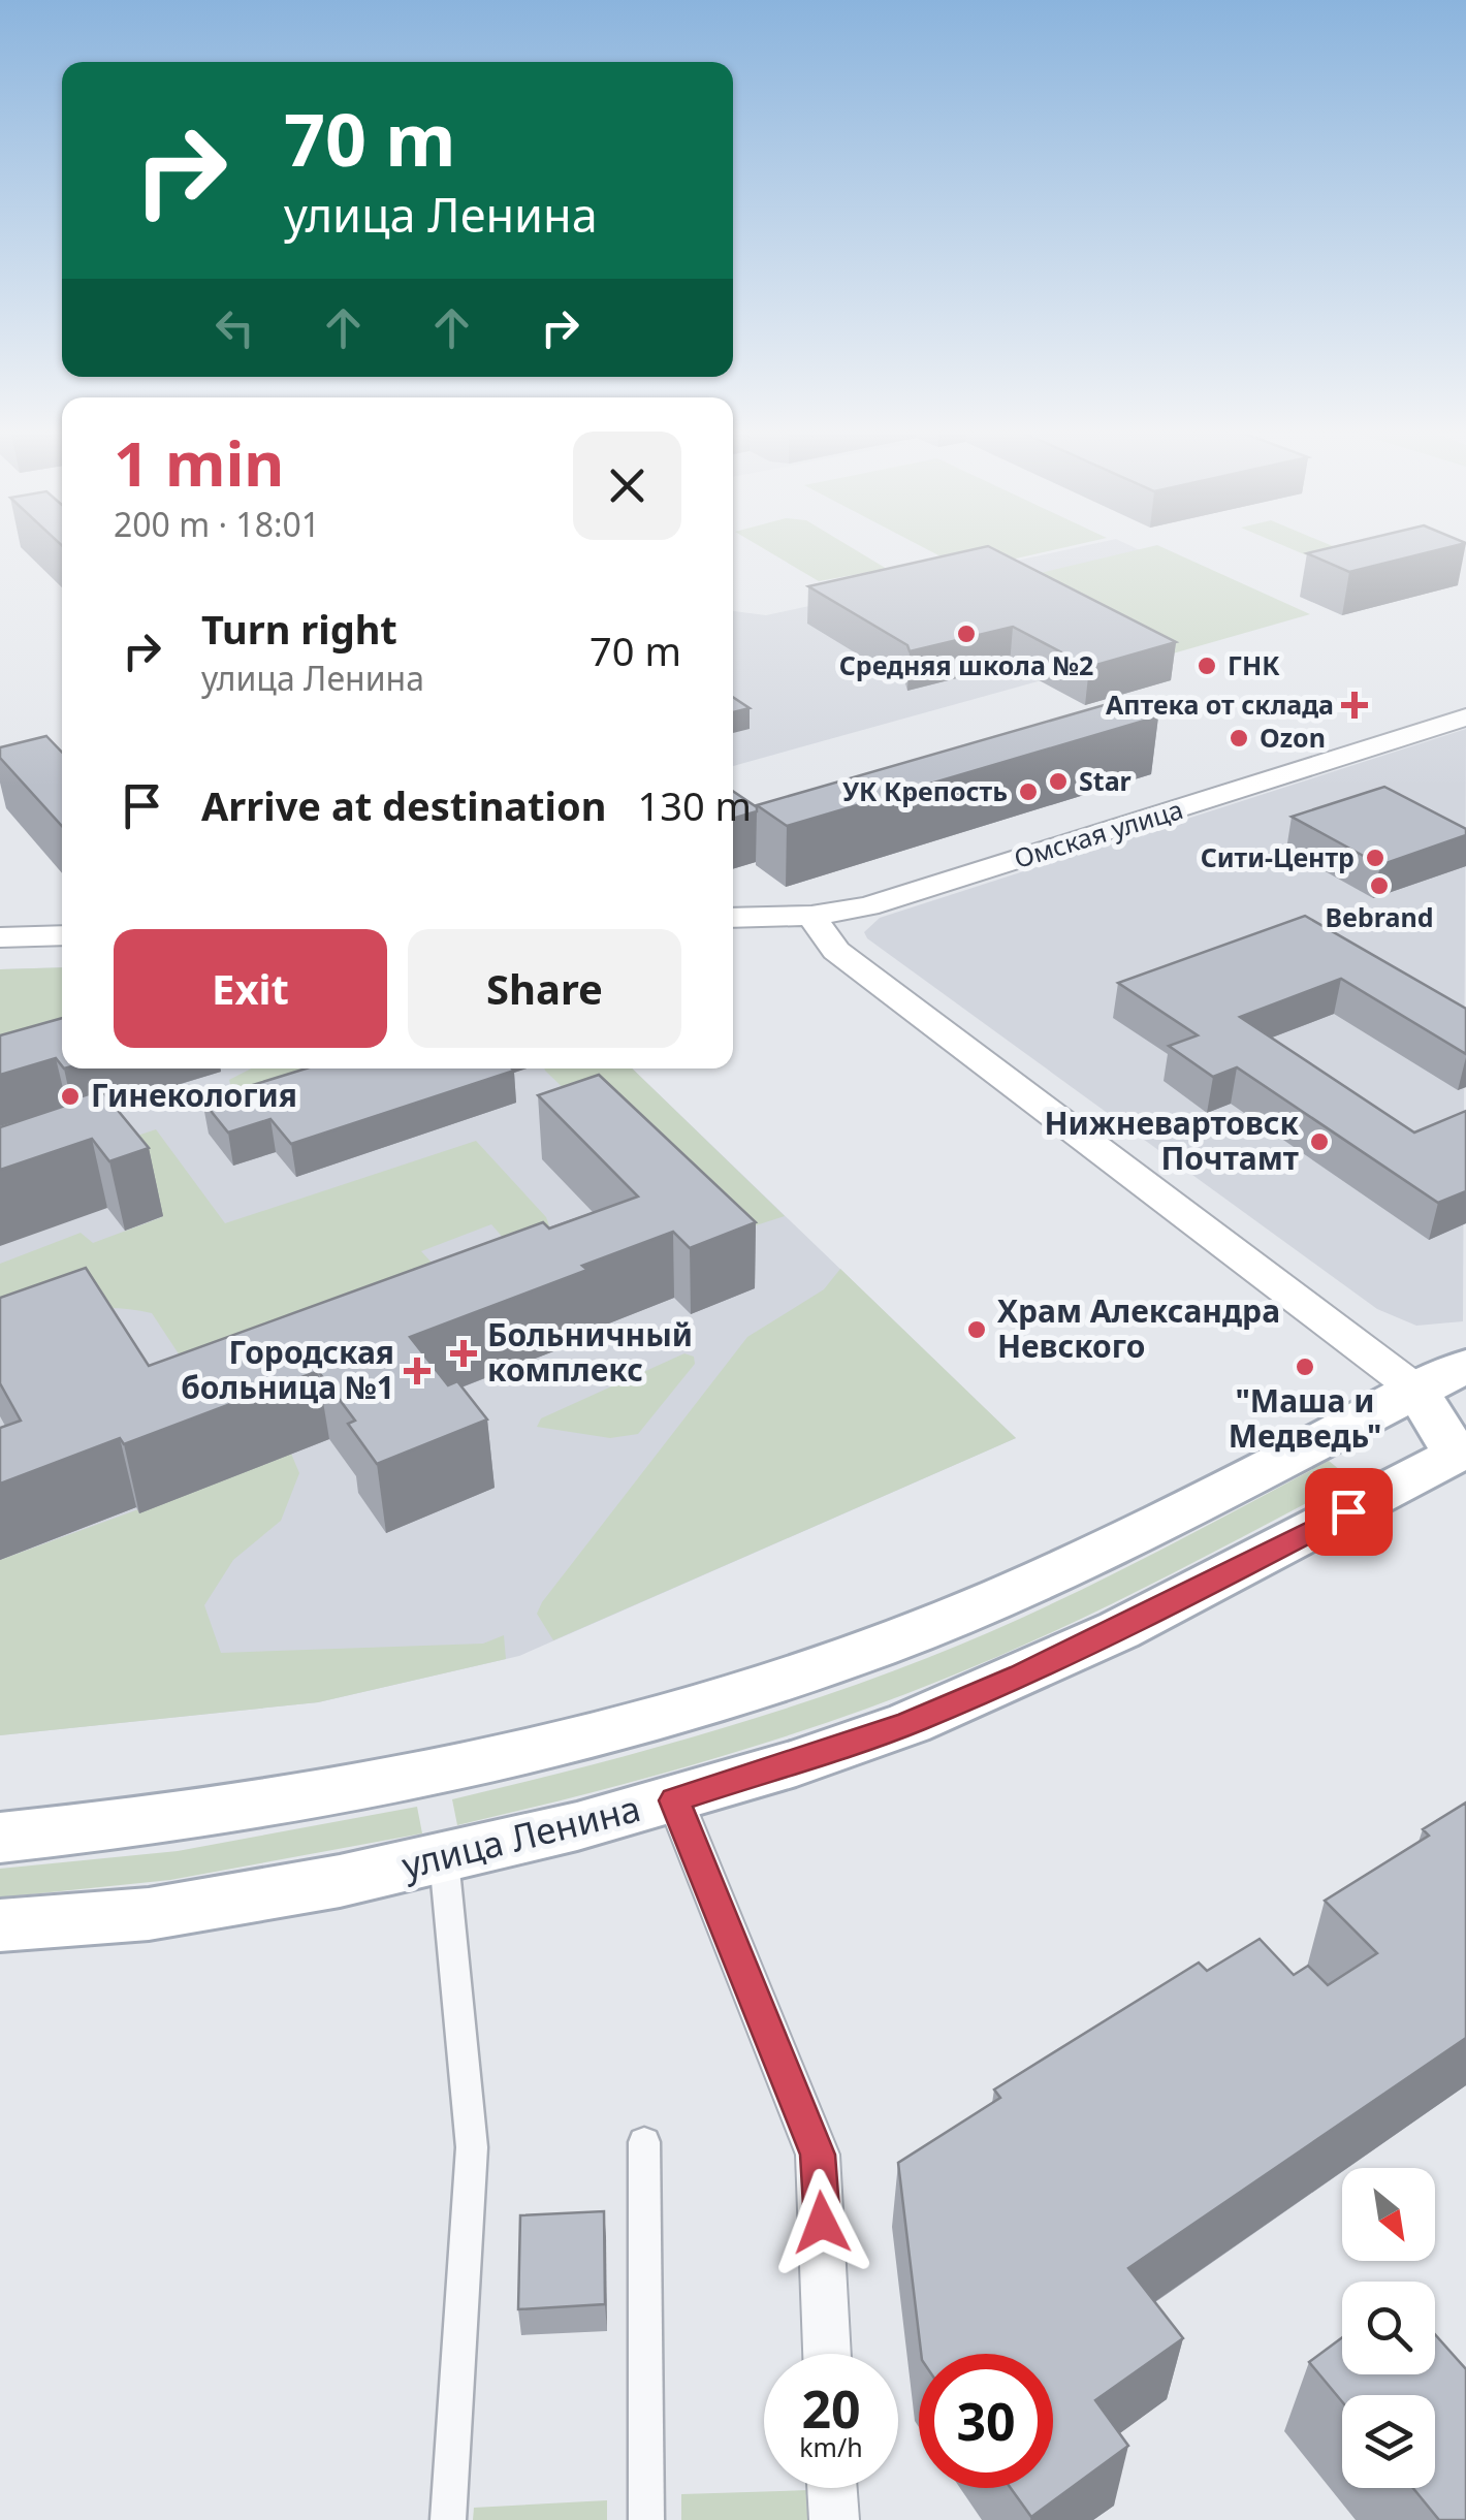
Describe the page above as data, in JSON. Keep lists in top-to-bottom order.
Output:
{
  "streets": {
    "main road": ["Омская улица", "улица Ленина"]
  },
  "places": {
    "other": [
      "Средняя школа №2",
      "ГНК",
      "Ozon",
      "Star",
      "УК Крепость",
      "Сити-Центр",
      "Bebrand",
      "Гинекология",
      "Нижневартовск Почтамт",
      "Храм Александра Невского",
      "\"Маша и Медведь\""
    ],
    "health": ["Аптека от склада", "Больничный комплекс", "Городская больница №1"]
  },
  "north": "bottom right",
  "page": {
    "turn": ["70 m", "улица Ленина"],
    "heading": ["1 min", "200 m · 18:01"],
    "list": [
      {
        "name": "Turn right",
        "note": "улица Ленина",
        "value": "70 m"
      },
      {
        "name": "Arrive at destination",
        "value": "130 m"
      }
    ],
    "buttons": ["Exit", "Share"],
    "speed": "20 km/h",
    "limit": "30"
  }
}
